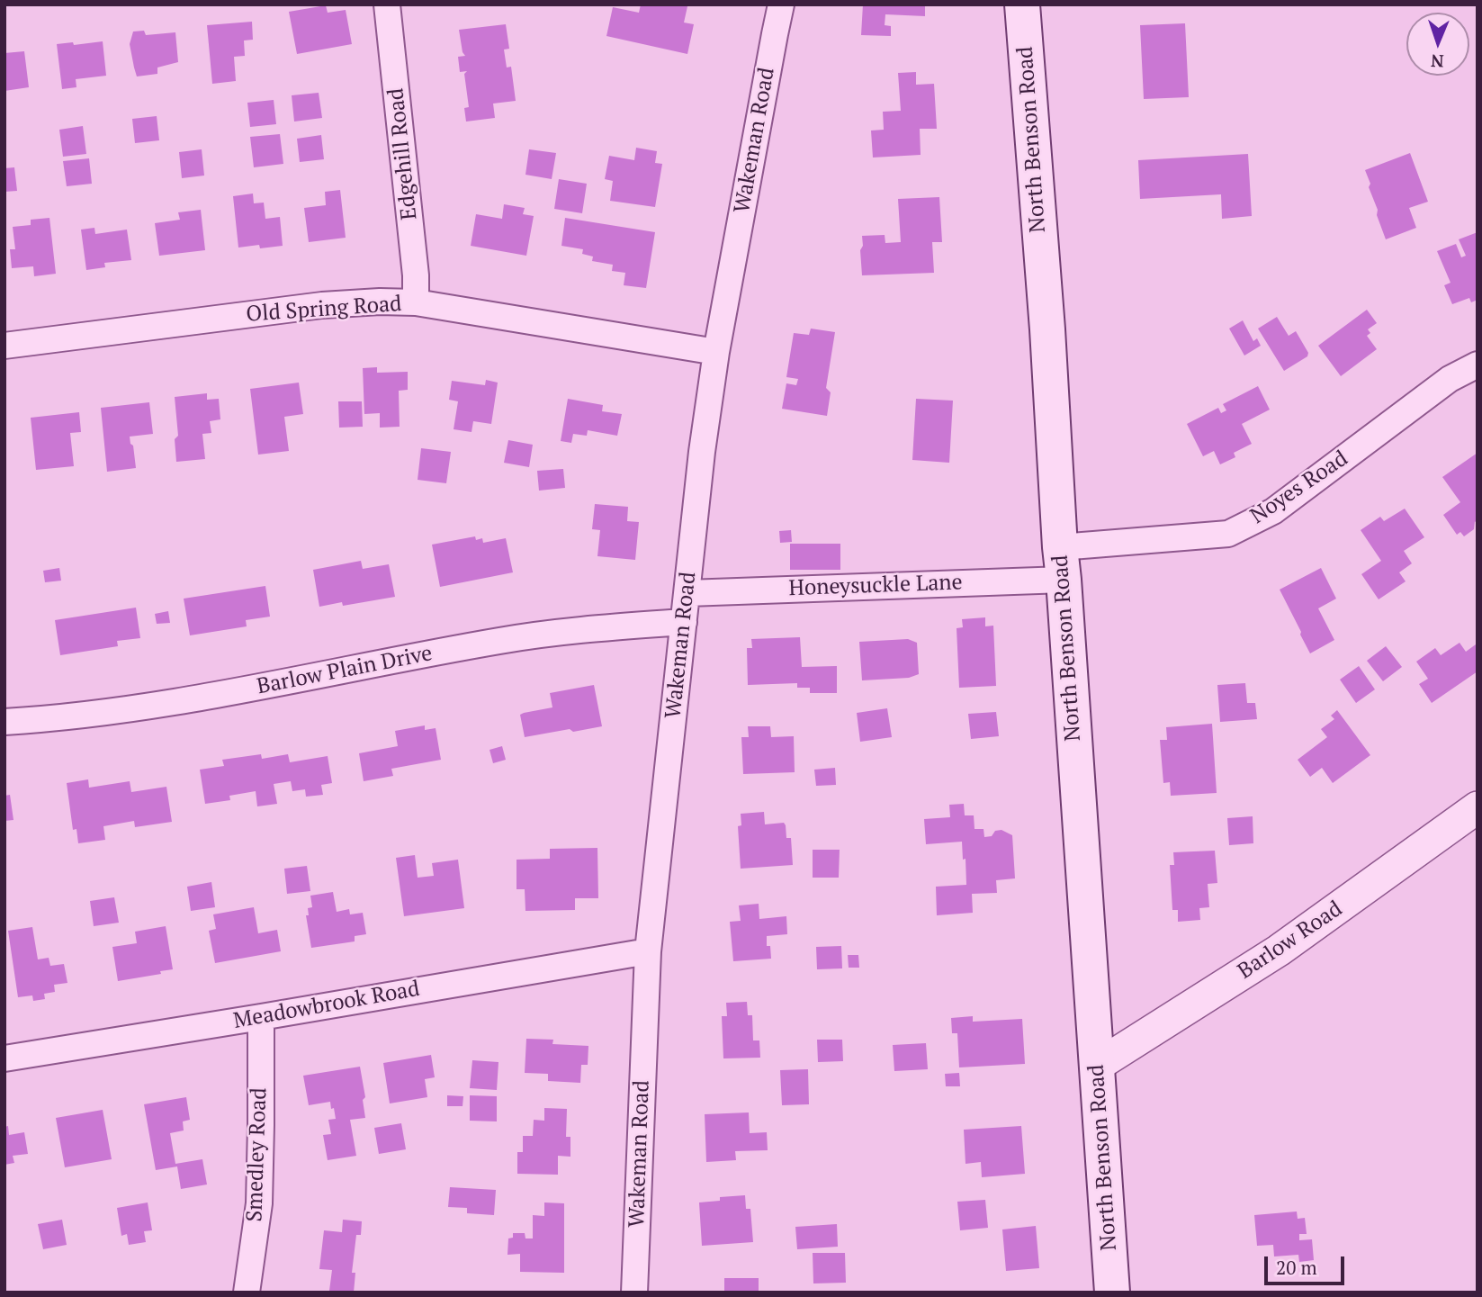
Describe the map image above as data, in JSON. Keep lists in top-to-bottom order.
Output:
{
  "streets": {
    "main road": ["North Benson Road"],
    "street": [
      "Wakeman Road",
      "Edgehill Road",
      "Old Spring Road",
      "Noyes Road",
      "Honeysuckle Lane",
      "Barlow Plain Drive",
      "Barlow Road",
      "Meadowbrook Road",
      "Smedley Road"
    ]
  },
  "crossings": [
    ["North Benson Road", "Noyes Road"],
    ["North Benson Road", "Honeysuckle Lane"],
    ["North Benson Road", "Barlow Road"],
    ["Wakeman Road", "Old Spring Road"],
    ["Wakeman Road", "Honeysuckle Lane"],
    ["Wakeman Road", "Barlow Plain Drive"],
    ["Wakeman Road", "Meadowbrook Road"],
    ["Edgehill Road", "Old Spring Road"],
    ["Noyes Road", "Honeysuckle Lane"],
    ["Meadowbrook Road", "Smedley Road"]
  ],
  "scale_bar": "20 m",
  "north": "bottom"
}
